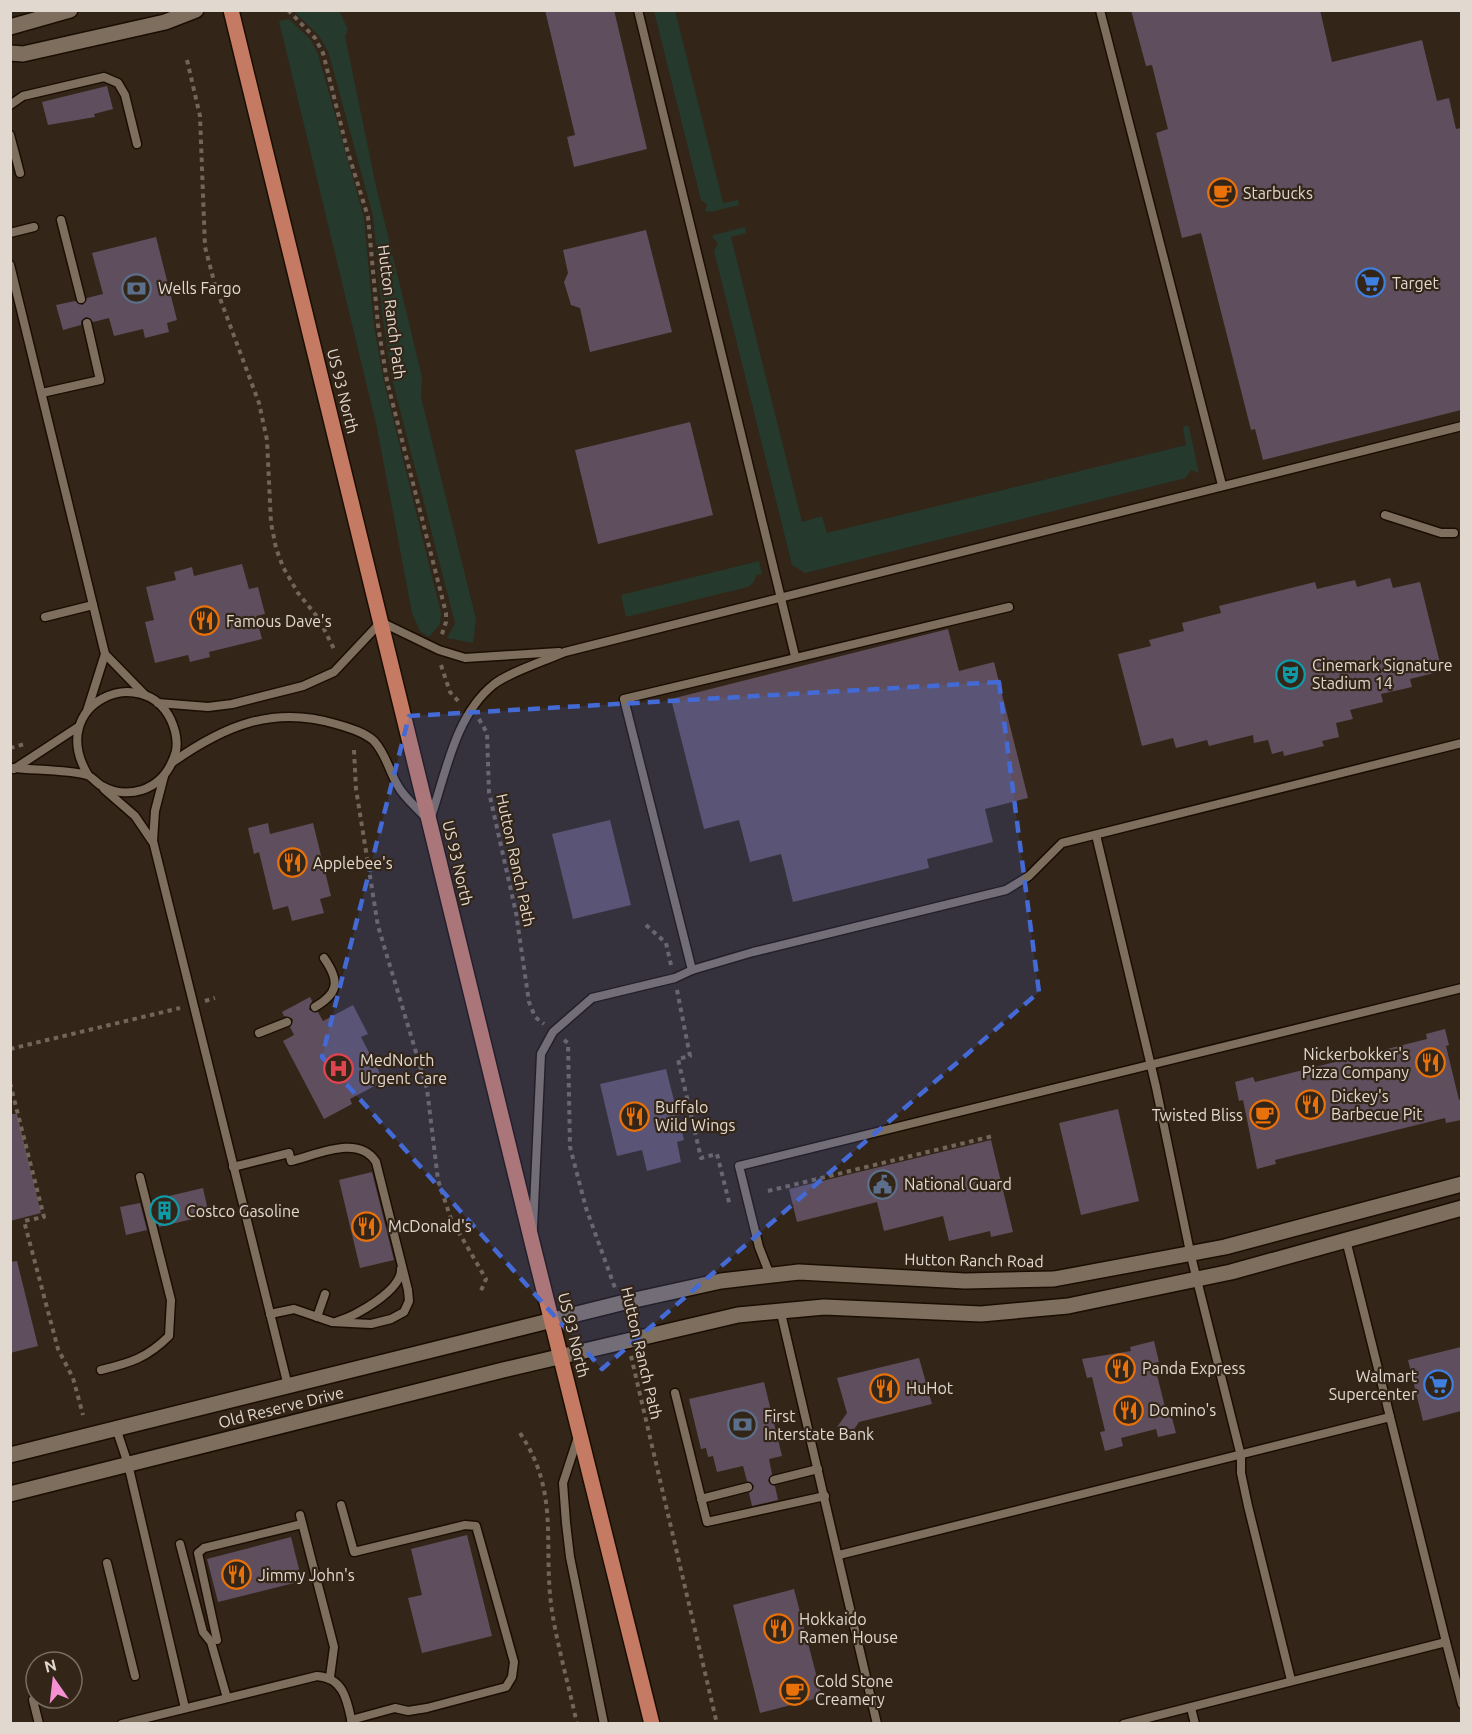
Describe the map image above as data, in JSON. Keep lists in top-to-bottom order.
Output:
{
  "streets": {
    "main road": ["US 93 North", "Hutton Ranch Road", "Old Reserve Drive"],
    "path": ["Hutton Ranch Path"]
  },
  "crossings": [
    ["Hutton Ranch Path", "Hutton Ranch Road"],
    ["US 93 North", "Hutton Ranch Road"],
    ["US 93 North", "Old Reserve Drive"],
    ["Hutton Ranch Road", "Old Reserve Drive"]
  ],
  "places": {
    "cafe": ["Starbucks", "Twisted Bliss", "Cold Stone Creamery"],
    "supermarket": ["Target", "Walmart Supercenter"],
    "bank": ["Wells Fargo", "First Interstate Bank"],
    "restaurant": [
      "Famous Dave's",
      "Applebee's",
      "Nickerbokker's Pizza Company",
      "Dickey's Barbecue Pit",
      "Buffalo Wild Wings",
      "McDonald's",
      "Panda Express",
      "HuHot",
      "Domino's",
      "Jimmy John's",
      "Hokkaido Ramen House"
    ],
    "theatre": ["Cinemark Signature Stadium 14"],
    "hospital": ["MedNorth Urgent Care"],
    "public building": ["National Guard"],
    "building": ["Costco Gasoline"]
  },
  "north": "top"
}
